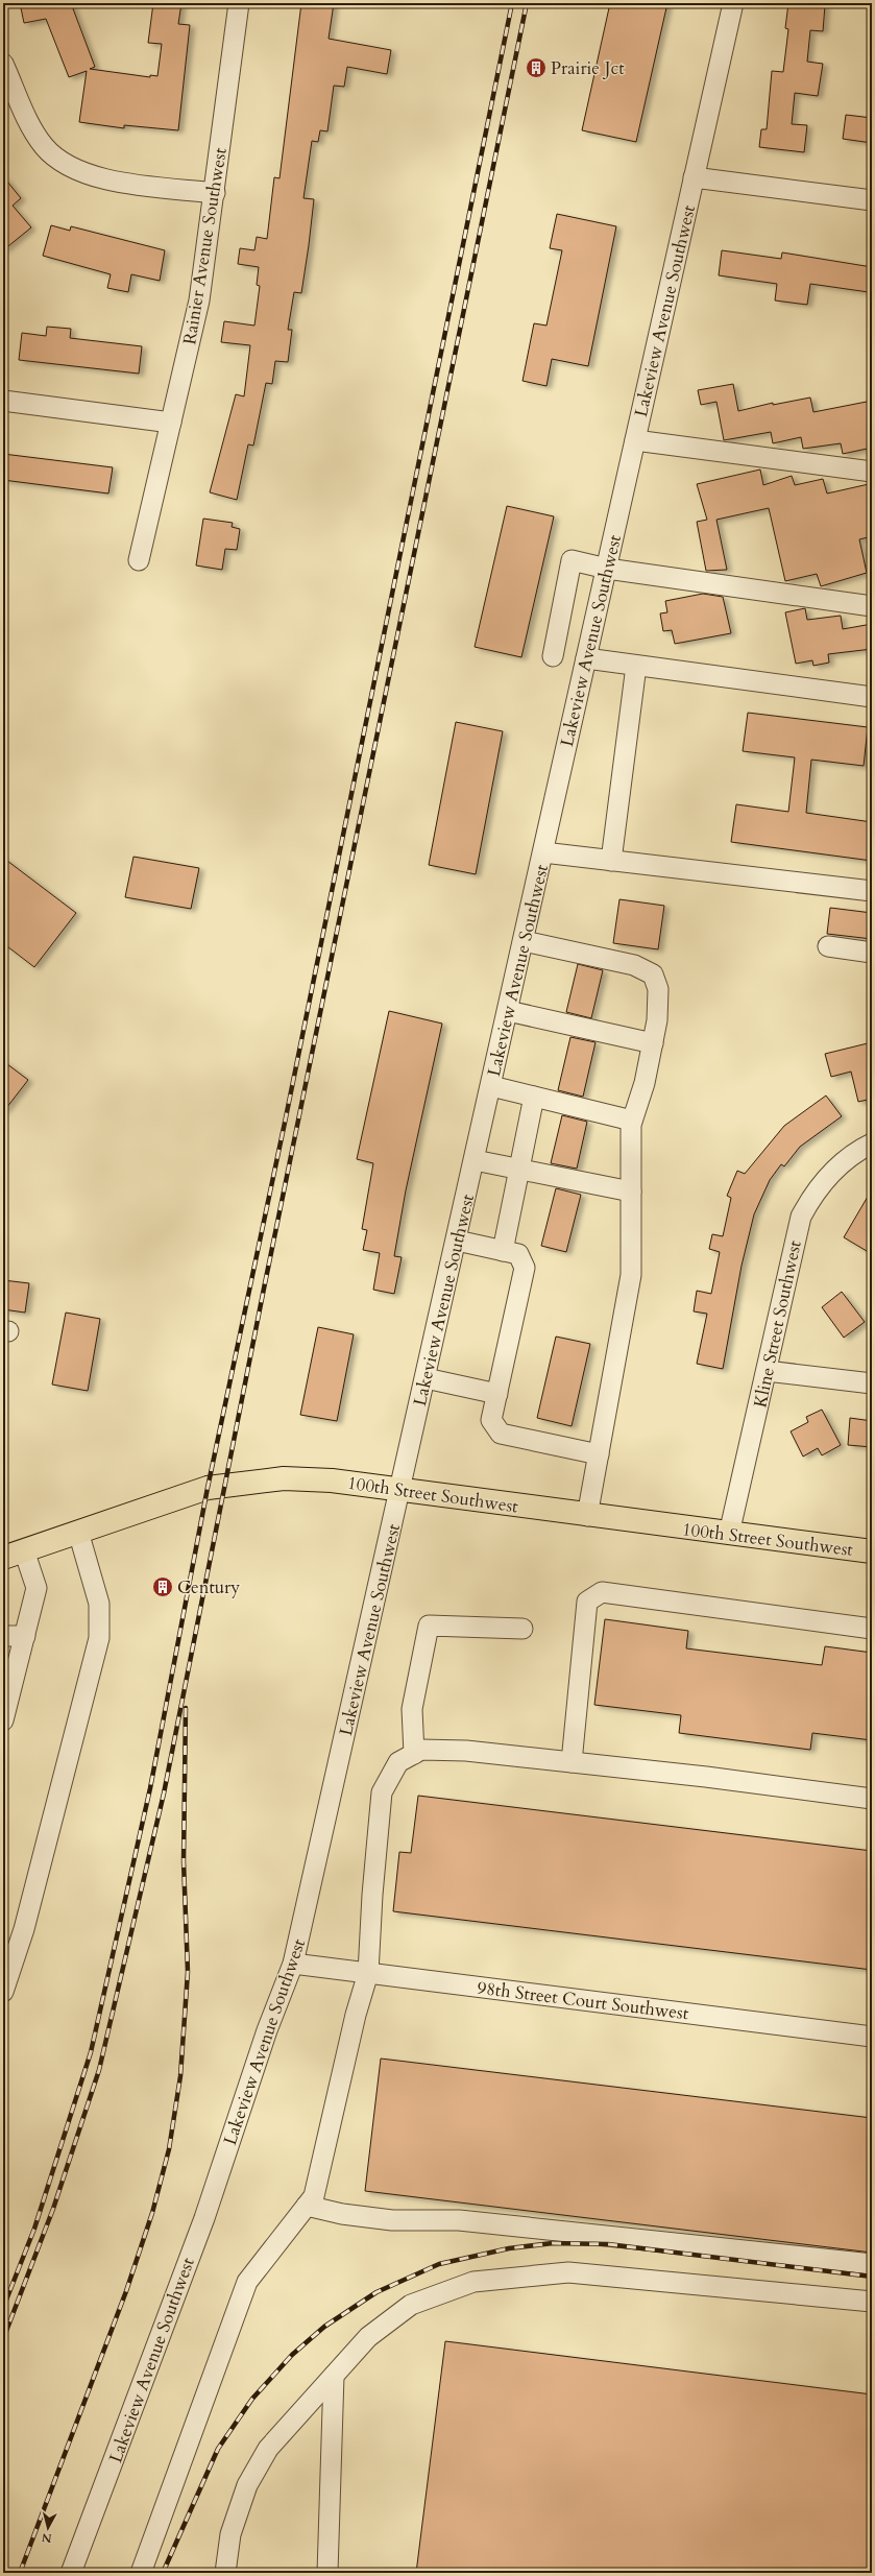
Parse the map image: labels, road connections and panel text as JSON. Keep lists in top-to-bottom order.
{
  "streets": {
    "main road": ["100th Street Southwest"],
    "street": [
      "Rainier Avenue Southwest",
      "Lakeview Avenue Southwest",
      "Kline Street Southwest",
      "98th Street Court Southwest"
    ]
  },
  "crossings": [
    ["Lakeview Avenue Southwest", "100th Street Southwest"],
    ["Lakeview Avenue Southwest", "98th Street Court Southwest"],
    ["Kline Street Southwest", "100th Street Southwest"]
  ],
  "places": {
    "building": ["Prairie Jct", "Century"]
  },
  "north": "bottom"
}
